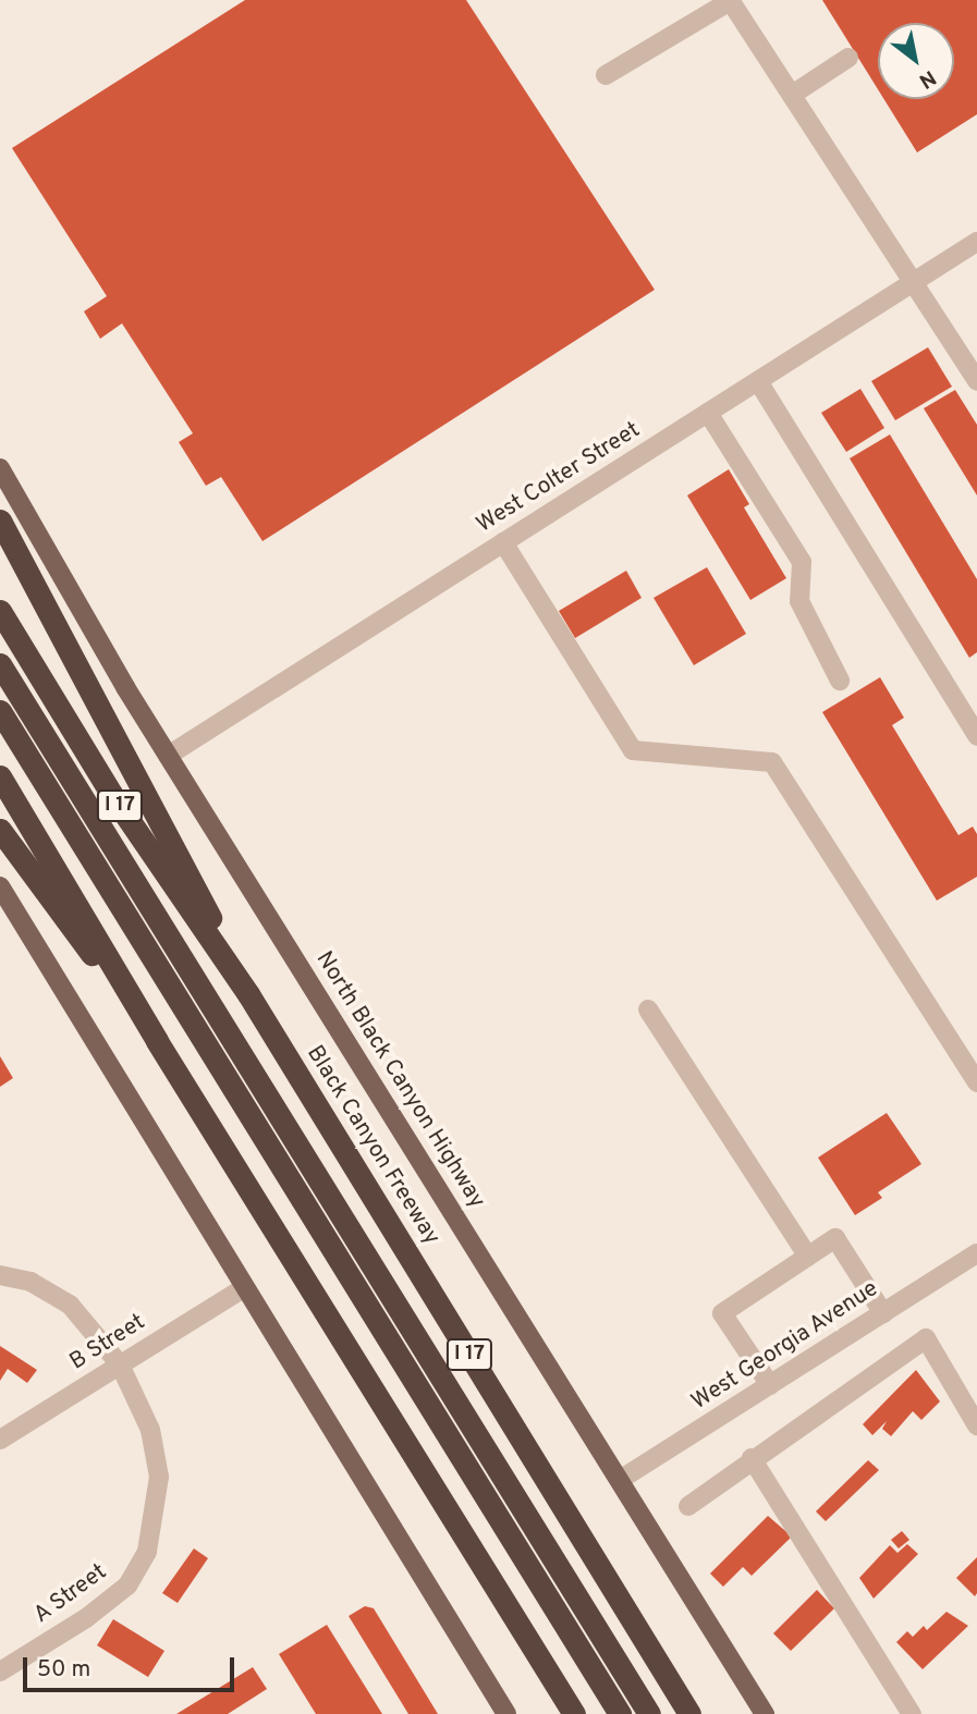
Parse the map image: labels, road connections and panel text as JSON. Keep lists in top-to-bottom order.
{
  "streets": {
    "highway": ["I 17", "Black Canyon Freeway"],
    "main road": ["North Black Canyon Highway"],
    "street": [
      "West Colter Street",
      "B Street",
      "West Georgia Avenue",
      "A Street"
    ]
  },
  "crossings": [
    ["West Colter Street", "North Black Canyon Highway"],
    ["North Black Canyon Highway", "West Georgia Avenue"],
    ["B Street", "A Street"]
  ],
  "scale_bar": "50 m",
  "north": "bottom right"
}
